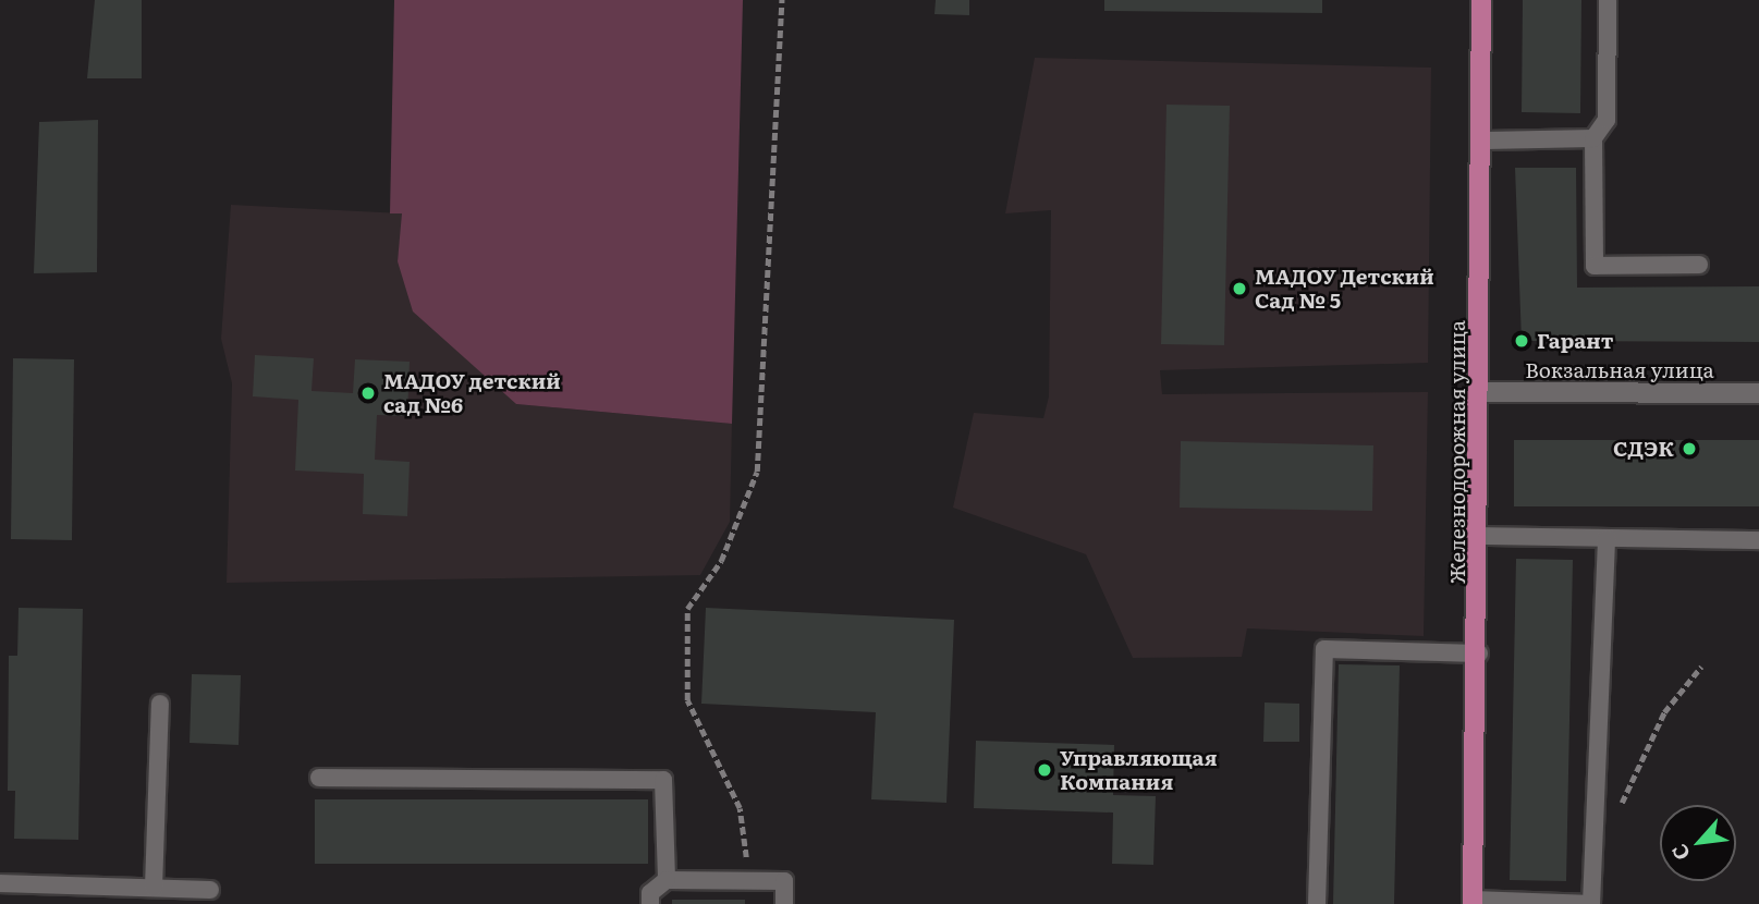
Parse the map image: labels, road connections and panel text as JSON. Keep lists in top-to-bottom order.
{
  "streets": {
    "main road": ["Железнодорожная улица"],
    "street": ["Вокзальная улица"]
  },
  "crossings": [
    ["Вокзальная улица", "Железнодорожная улица"]
  ],
  "places": [
    "МАДОУ Детский Сад № 5",
    "Гарант",
    "МАДОУ детский сад №6",
    "СДЭК",
    "Управляющая Компания"
  ],
  "north": "bottom left"
}
